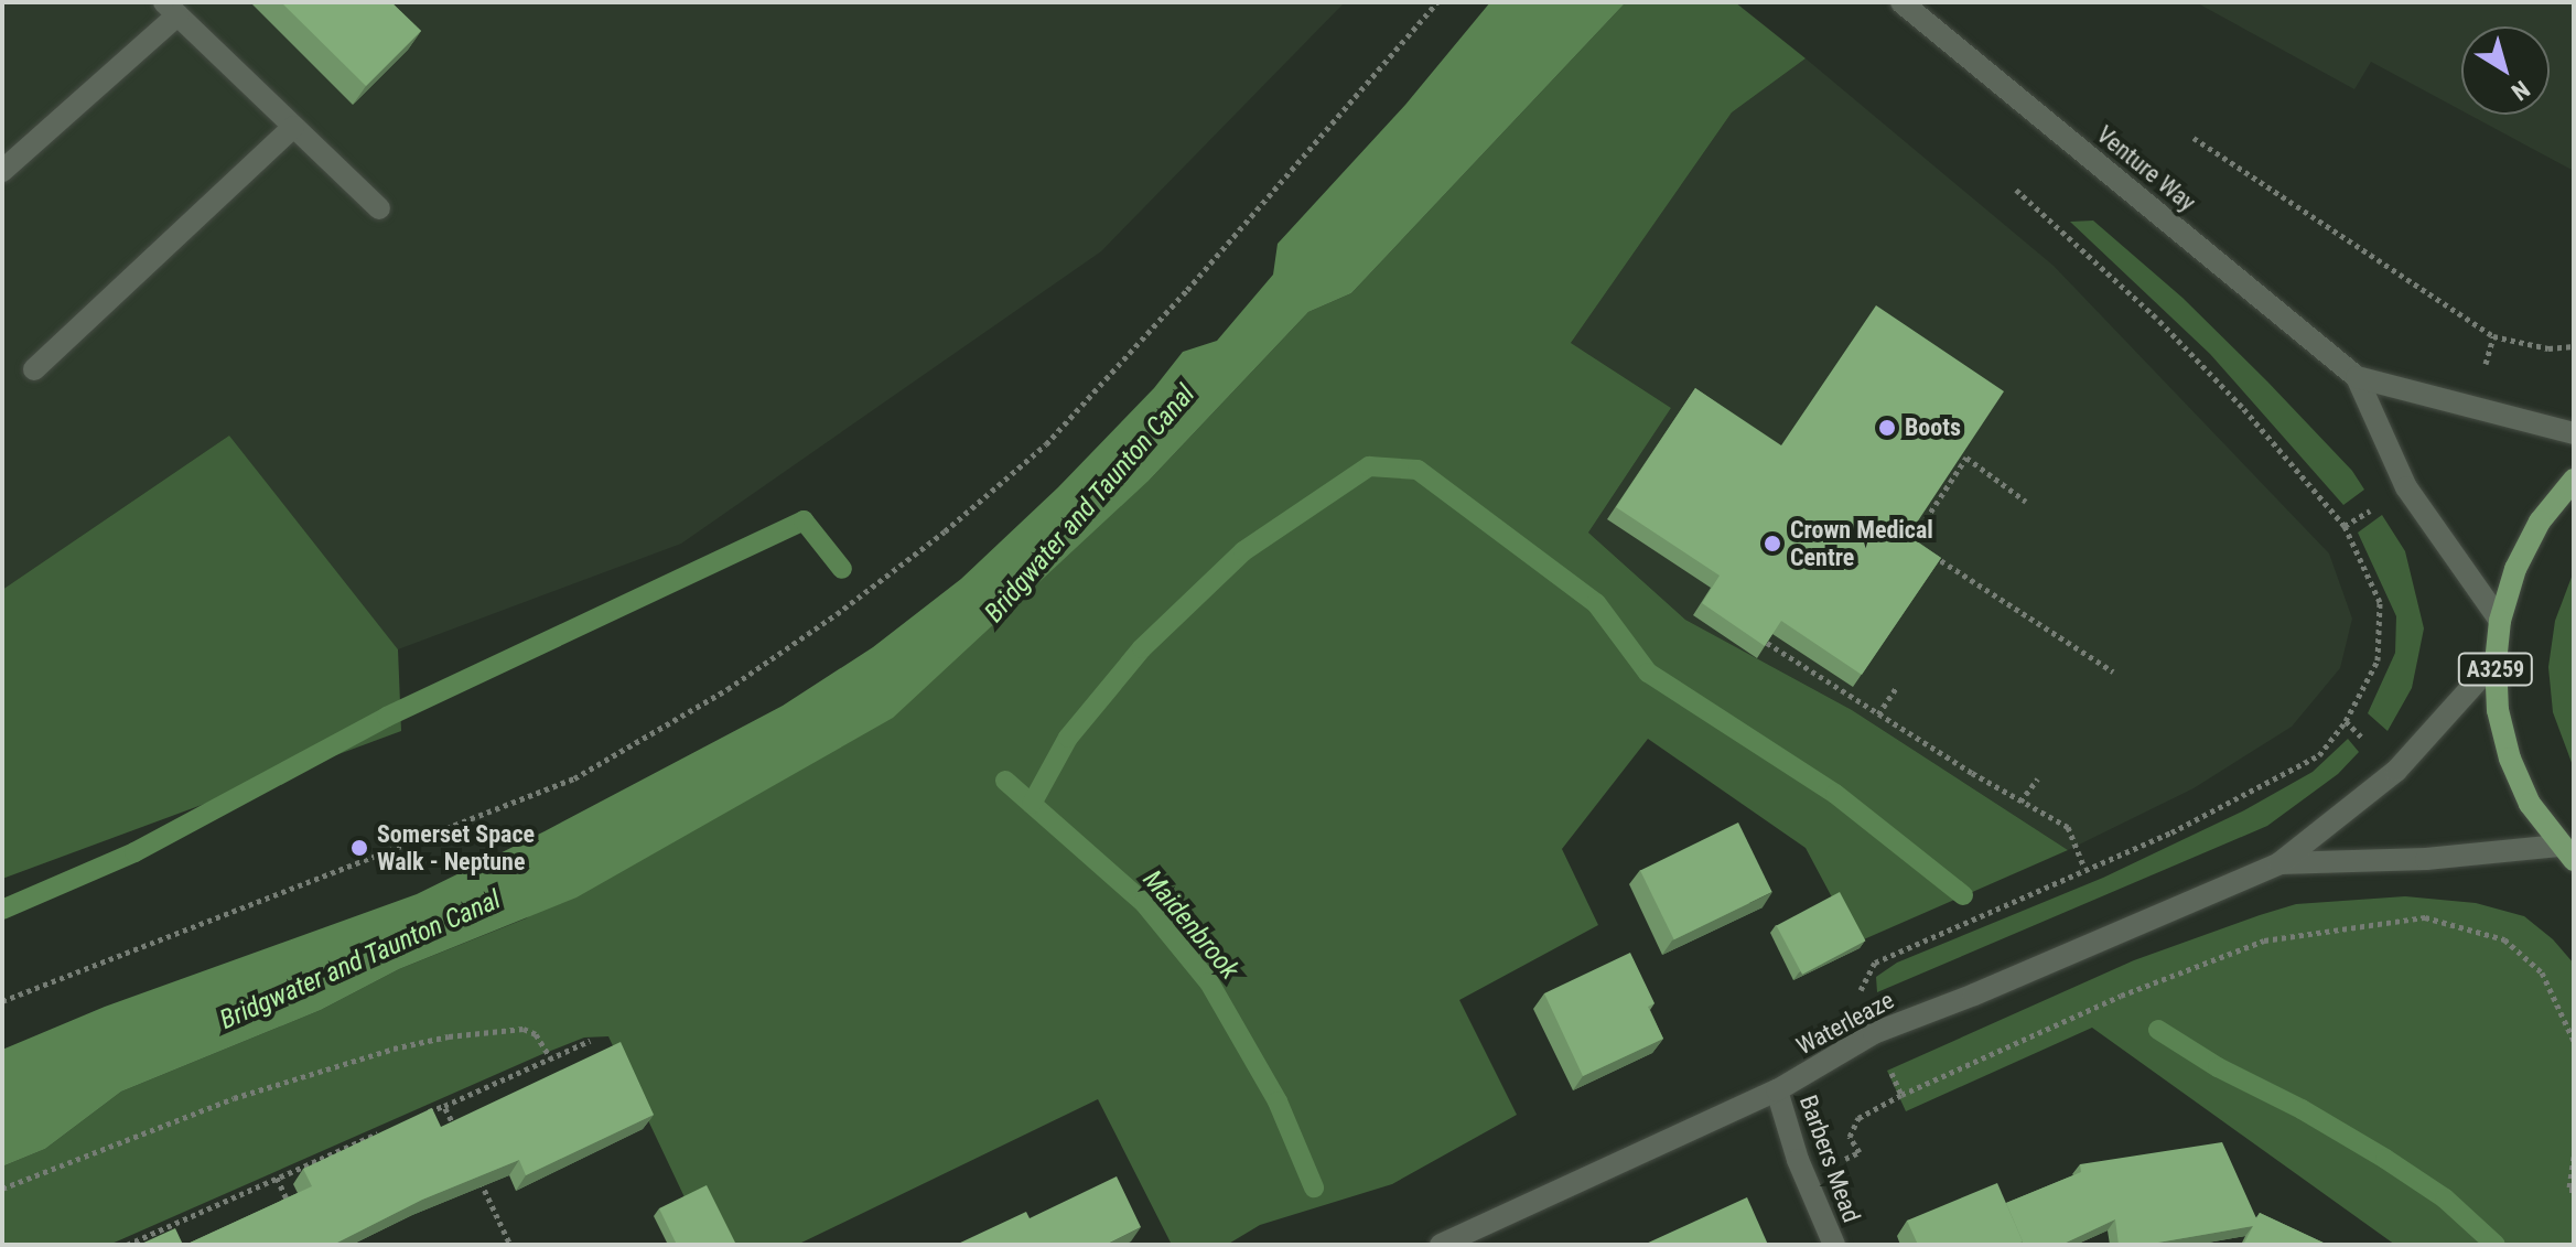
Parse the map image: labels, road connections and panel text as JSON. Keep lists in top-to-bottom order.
{
  "streets": {
    "main road": ["A3259"],
    "street": ["Venture Way", "Waterleaze", "Barbers Mead"]
  },
  "crossings": [
    ["Venture Way", "A3259"],
    ["A3259", "Waterleaze"],
    ["Waterleaze", "Barbers Mead"]
  ],
  "water": ["Bridgwater and Taunton Canal", "Maidenbrook"],
  "places": ["Boots", "Crown Medical Centre", "Somerset Space Walk - Neptune"],
  "north": "bottom right"
}
